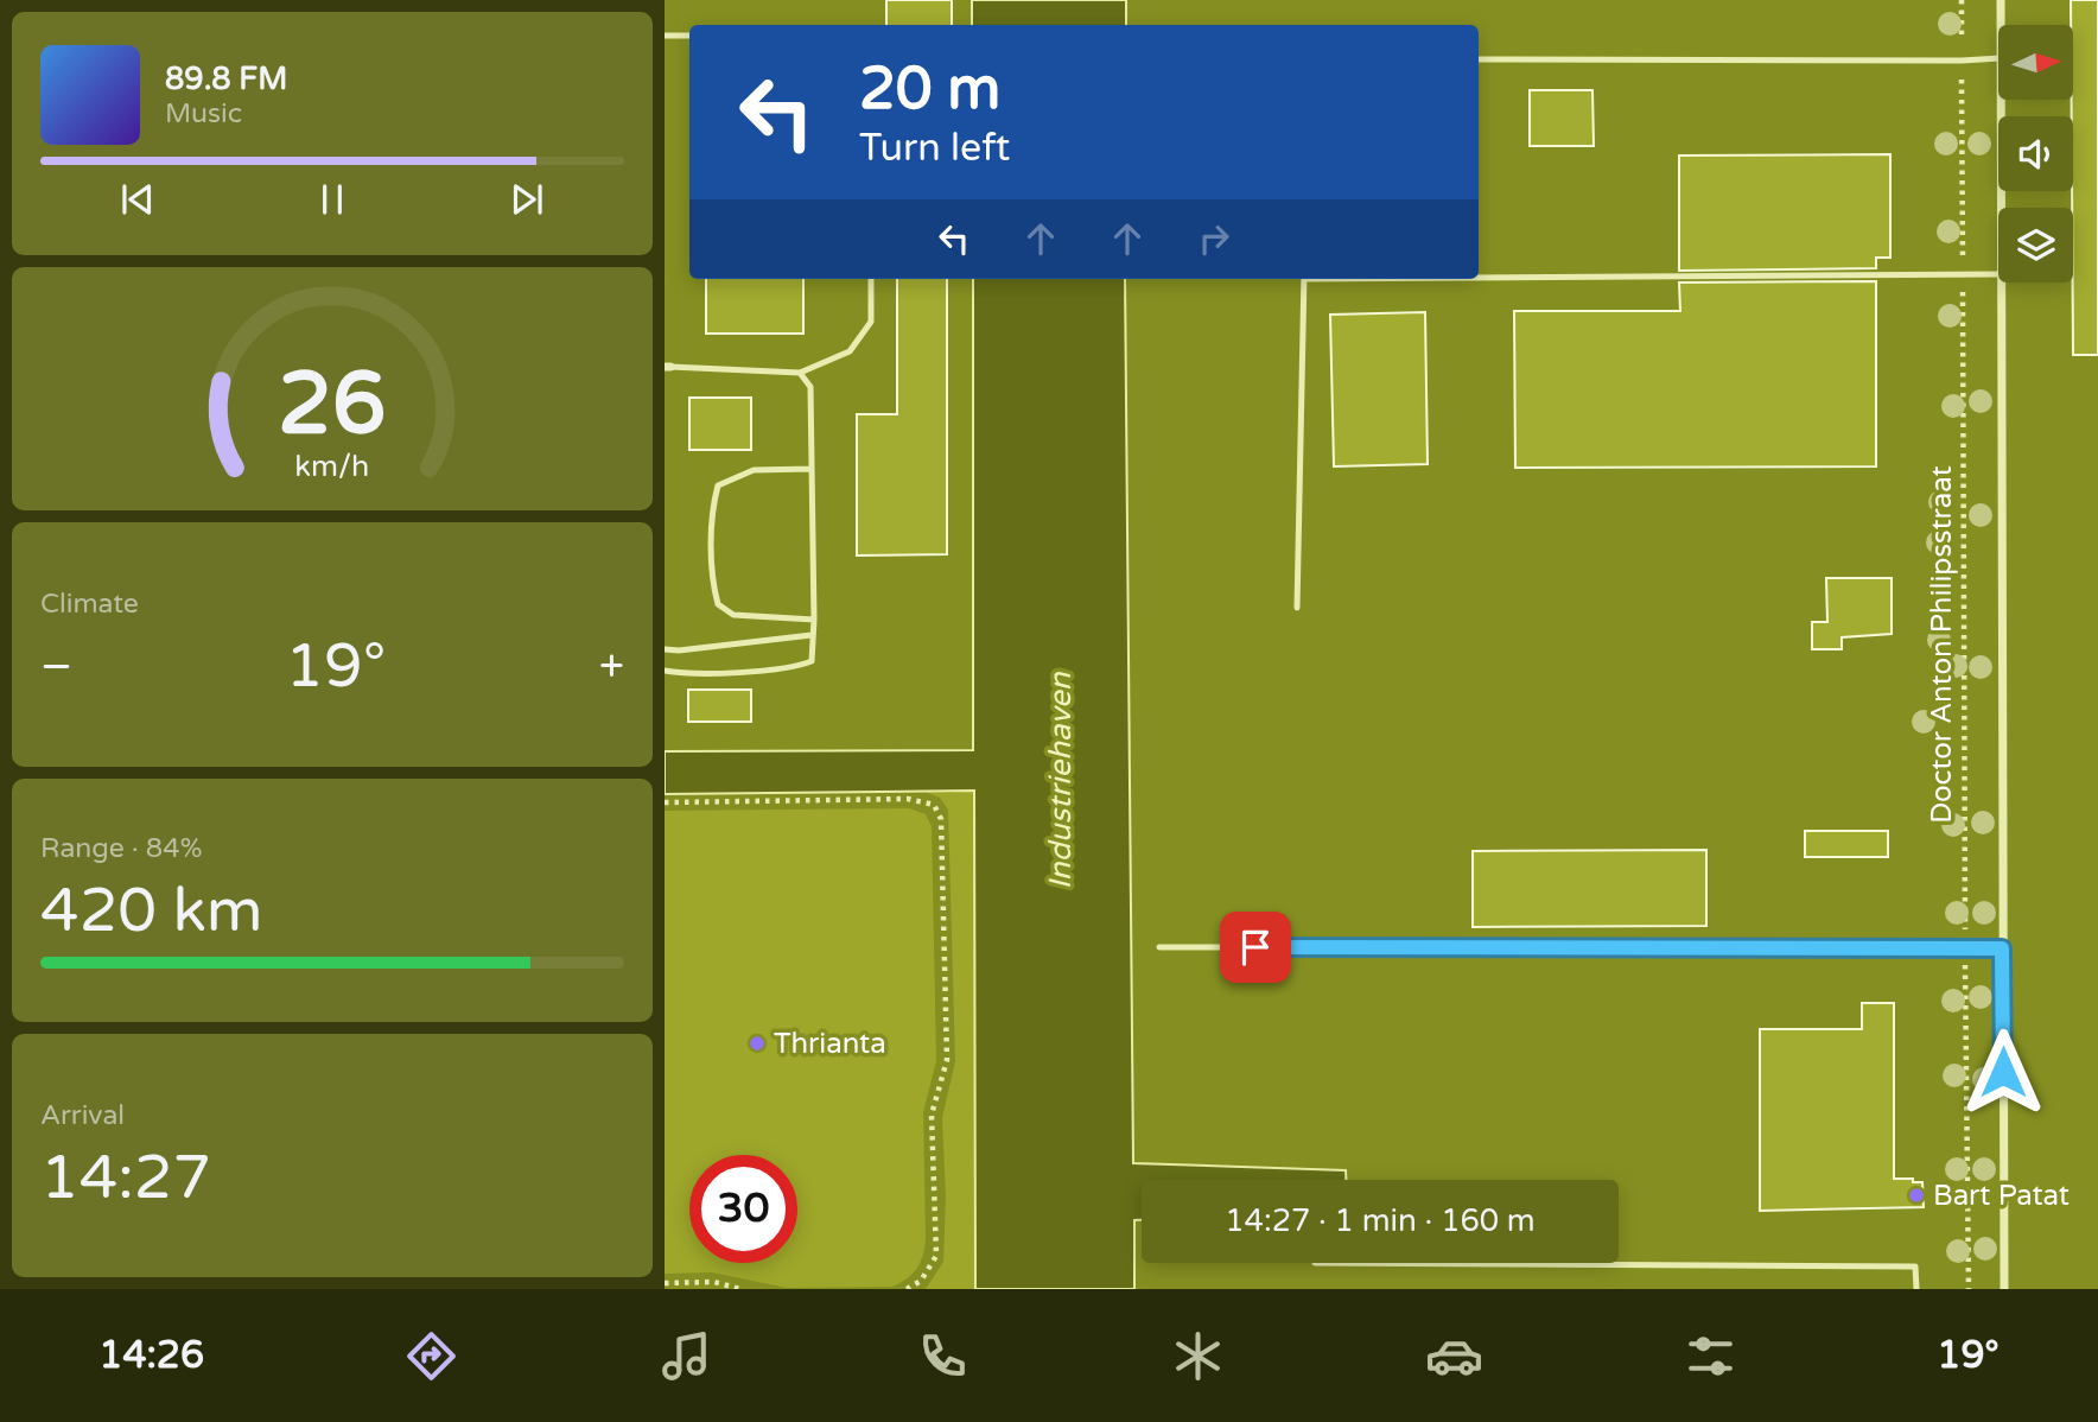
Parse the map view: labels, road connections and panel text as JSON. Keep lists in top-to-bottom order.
{
  "streets": {
    "path": ["Doctor Anton Philipsstraat"]
  },
  "water": ["Industriehaven"],
  "places": ["Thrianta", "Bart Patat"],
  "north": "right",
  "page": {
    "turn": ["20 m", "Turn left"],
    "song": ["89.8 FM", "Music"],
    "tile": [
      "Climate",
      ["Range · 84%", "420 km"],
      ["Arrival", "14:27"]
    ],
    "heat": ["−", "19°", "+"],
    "limit": "30",
    "trip": "14:27 · 1 min · 160 m",
    "tabs": ["14:26", "19°"],
    "gauge": ["26", "km/h"]
  }
}
